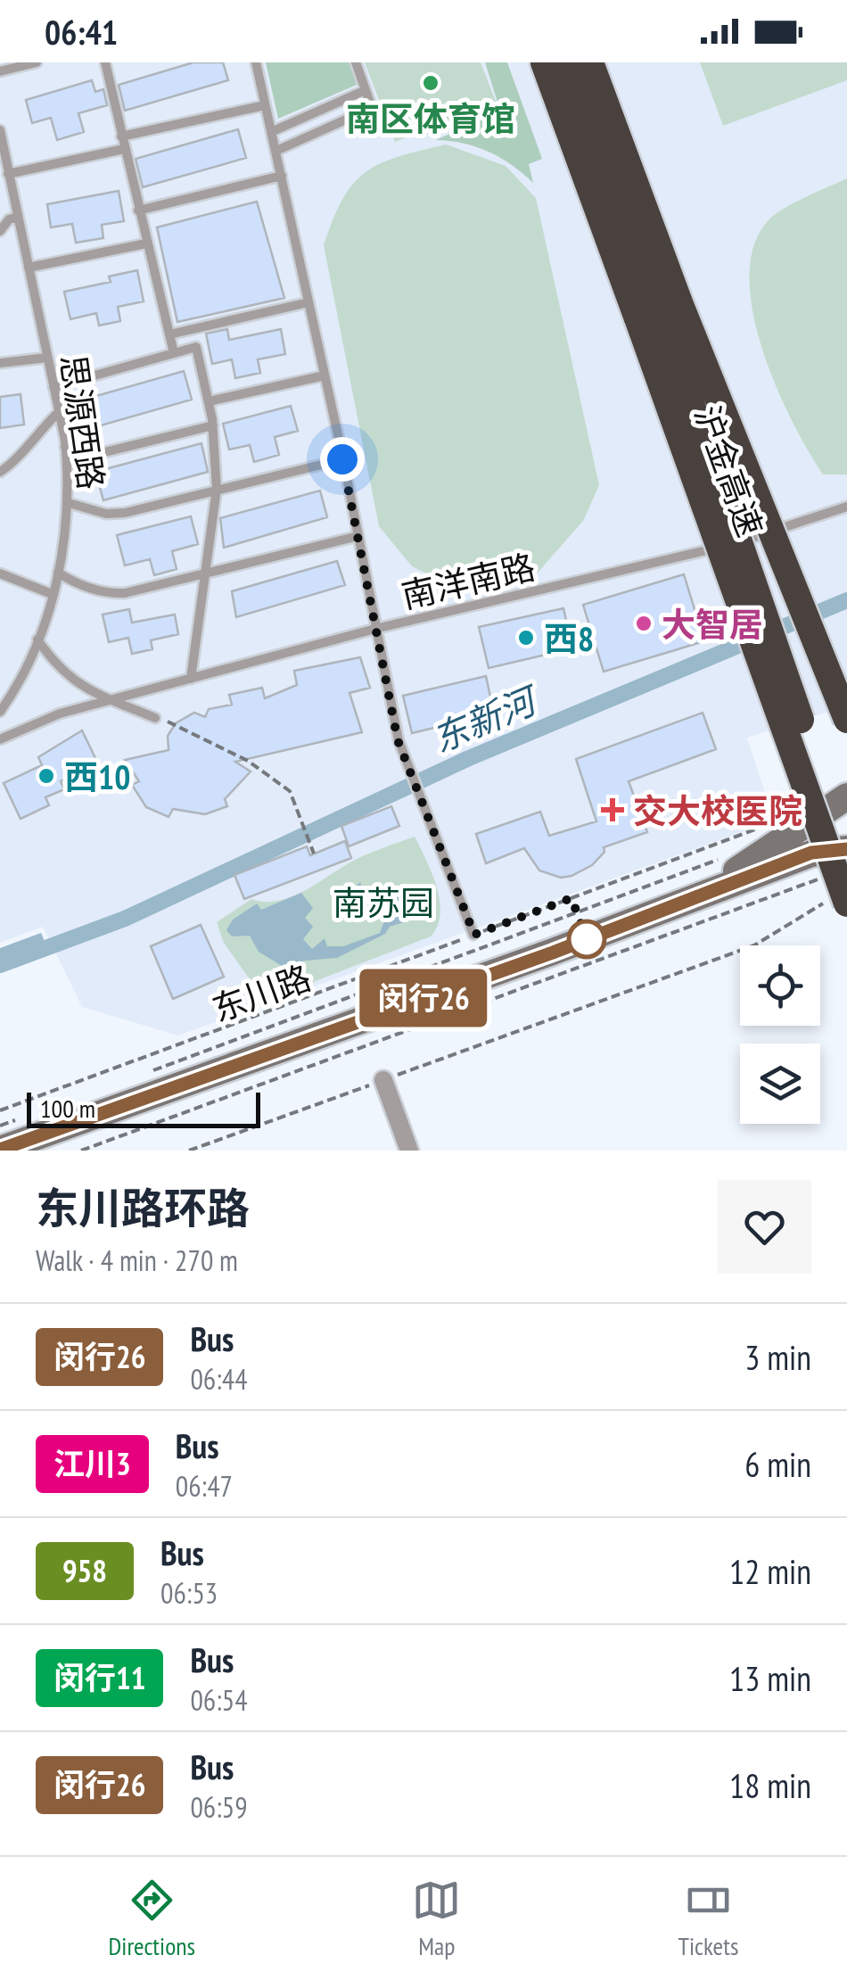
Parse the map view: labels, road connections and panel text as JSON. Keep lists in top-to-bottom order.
{
  "streets": {
    "highway": ["沪金高速"],
    "main road": ["东川路"],
    "lane": ["思源西路", "南洋南路"]
  },
  "crossings": [
    ["沪金高速", "东川路"]
  ],
  "water": ["东新河"],
  "parks": ["南苏园"],
  "places": {
    "other": [
      "南区体育馆",
      "大智居",
      "西8",
      "西10"
    ],
    "health": ["交大校医院"]
  },
  "lines": ["bus line 闵行26"],
  "scale_bar": "100 m",
  "page": {
    "status": "06:41",
    "on_map": "闵行26",
    "scale": "100 m",
    "heading": ["东川路环路", "Walk · 4 min · 270 m"],
    "list": [
      {
        "mark": "闵行26",
        "name": "Bus",
        "note": "06:44",
        "value": "3 min"
      },
      {
        "mark": "江川3",
        "name": "Bus",
        "note": "06:47",
        "value": "6 min"
      },
      {
        "mark": "958",
        "name": "Bus",
        "note": "06:53",
        "value": "12 min"
      },
      {
        "mark": "闵行11",
        "name": "Bus",
        "note": "06:54",
        "value": "13 min"
      },
      {
        "mark": "闵行26",
        "name": "Bus",
        "note": "06:59",
        "value": "18 min"
      }
    ],
    "tabs": ["Directions", "Map", "Tickets"]
  }
}
